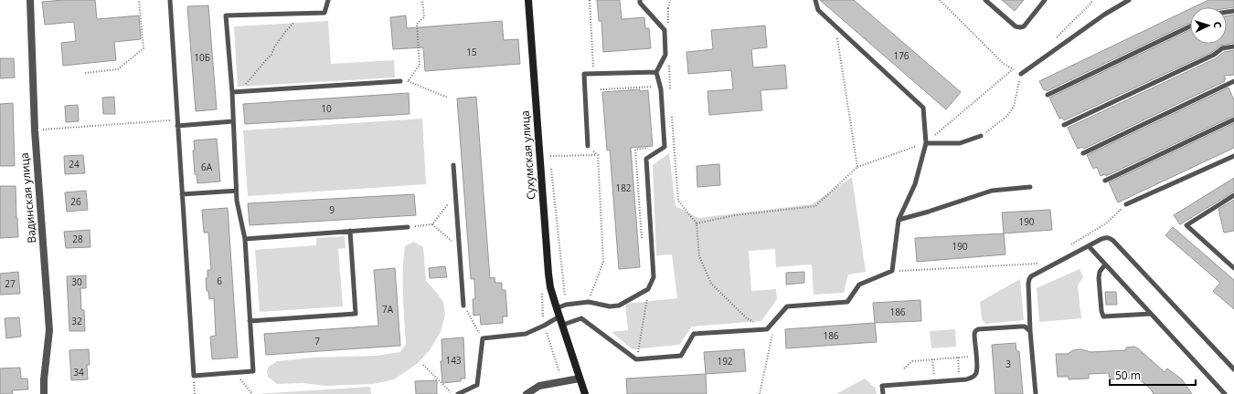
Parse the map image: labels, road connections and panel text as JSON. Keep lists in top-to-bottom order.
{
  "streets": {
    "main road": ["Сухумская улица"],
    "street": ["Вадинская улица"]
  },
  "house_numbers": [
    "15",
    "176",
    "10Б",
    "10",
    "24",
    "6А",
    "182",
    "26",
    "9",
    "190",
    "28",
    "190",
    "6",
    "30",
    "27",
    "7А",
    "186",
    "32",
    "186",
    "7",
    "143",
    "192",
    "3",
    "34"
  ],
  "scale_bar": "50 m",
  "north": "right"
}
